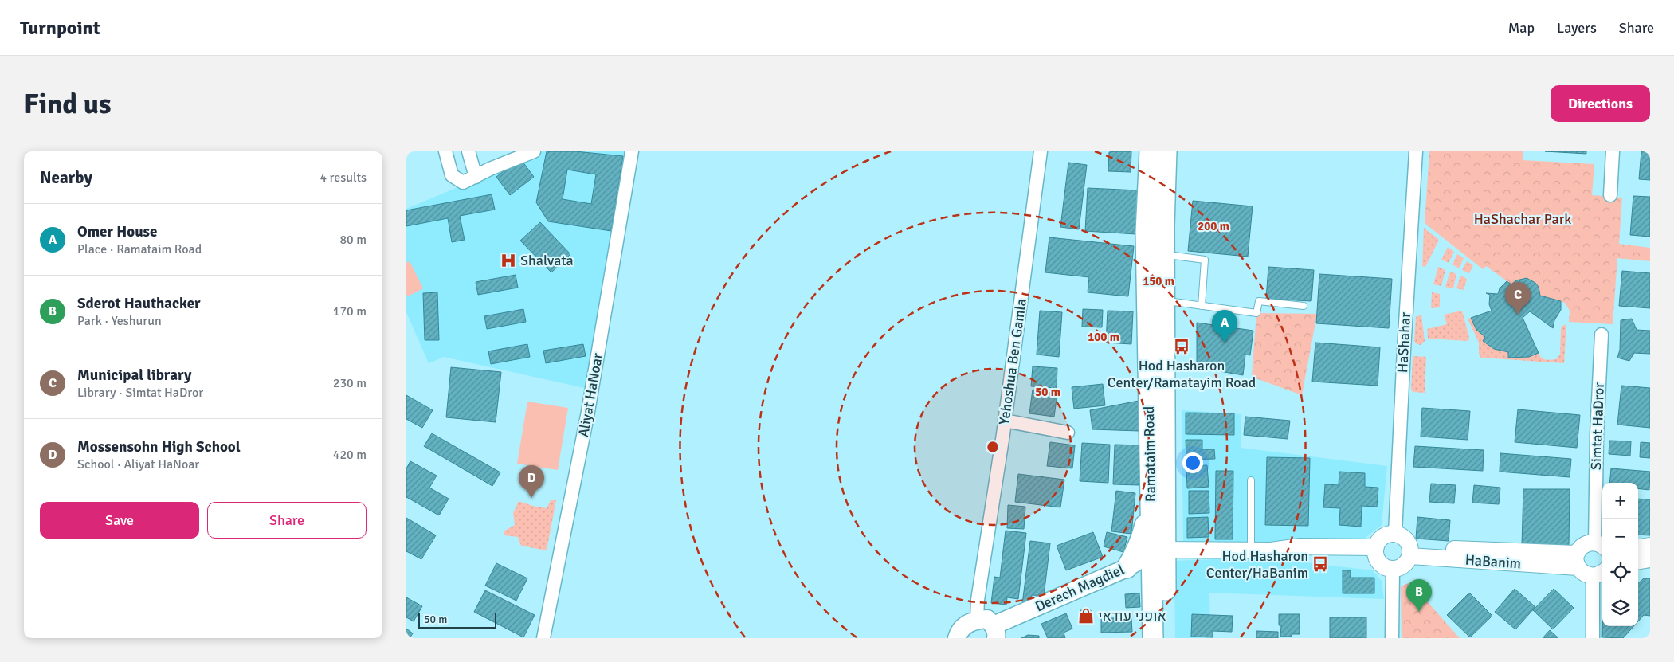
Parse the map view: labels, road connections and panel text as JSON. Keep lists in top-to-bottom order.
{
  "streets": {
    "main road": ["Ramataim Road", "Derech Magdiel"],
    "street": [
      "HaShahar",
      "Yehoshua Ben Gamla",
      "Aliyat HaNoar",
      "Simtat HaDror",
      "HaBanim"
    ]
  },
  "crossings": [
    ["HaShahar", "HaBanim"],
    ["Yehoshua Ben Gamla", "Derech Magdiel"],
    ["Ramataim Road", "Derech Magdiel"]
  ],
  "parks": ["HaShachar Park"],
  "places": {
    "hospital": ["Shalvata"],
    "bus stop": ["Hod Hasharon Center/Ramatayim Road", "Hod Hasharon Center/HaBanim"],
    "shop": ["אופני עודאי"]
  },
  "scale_bar": "50 m",
  "page": {
    "header": "Turnpoint",
    "nav": ["Map", "Layers", "Share"],
    "buttons": [
      "Directions",
      ["Save", "Share"]
    ],
    "title": "Find us",
    "heading": ["Nearby", "4 results"],
    "list": [
      {
        "mark": "A",
        "name": "Omer House",
        "note": "Place · Ramataim Road",
        "value": "80 m"
      },
      {
        "mark": "B",
        "name": "Sderot Hauthacker",
        "note": "Park · Yeshurun",
        "value": "170 m"
      },
      {
        "mark": "C",
        "name": "Municipal library",
        "note": "Library · Simtat HaDror",
        "value": "230 m"
      },
      {
        "mark": "D",
        "name": "Mossensohn High School",
        "note": "School · Aliyat HaNoar",
        "value": "420 m"
      }
    ],
    "pins": [
      "C",
      "A",
      "D",
      "B"
    ],
    "map_buttons": ["+", "−"],
    "scale": "50 m"
  },
  "rings": [
    "200 m",
    "150 m",
    "100 m",
    "50 m"
  ]
}
